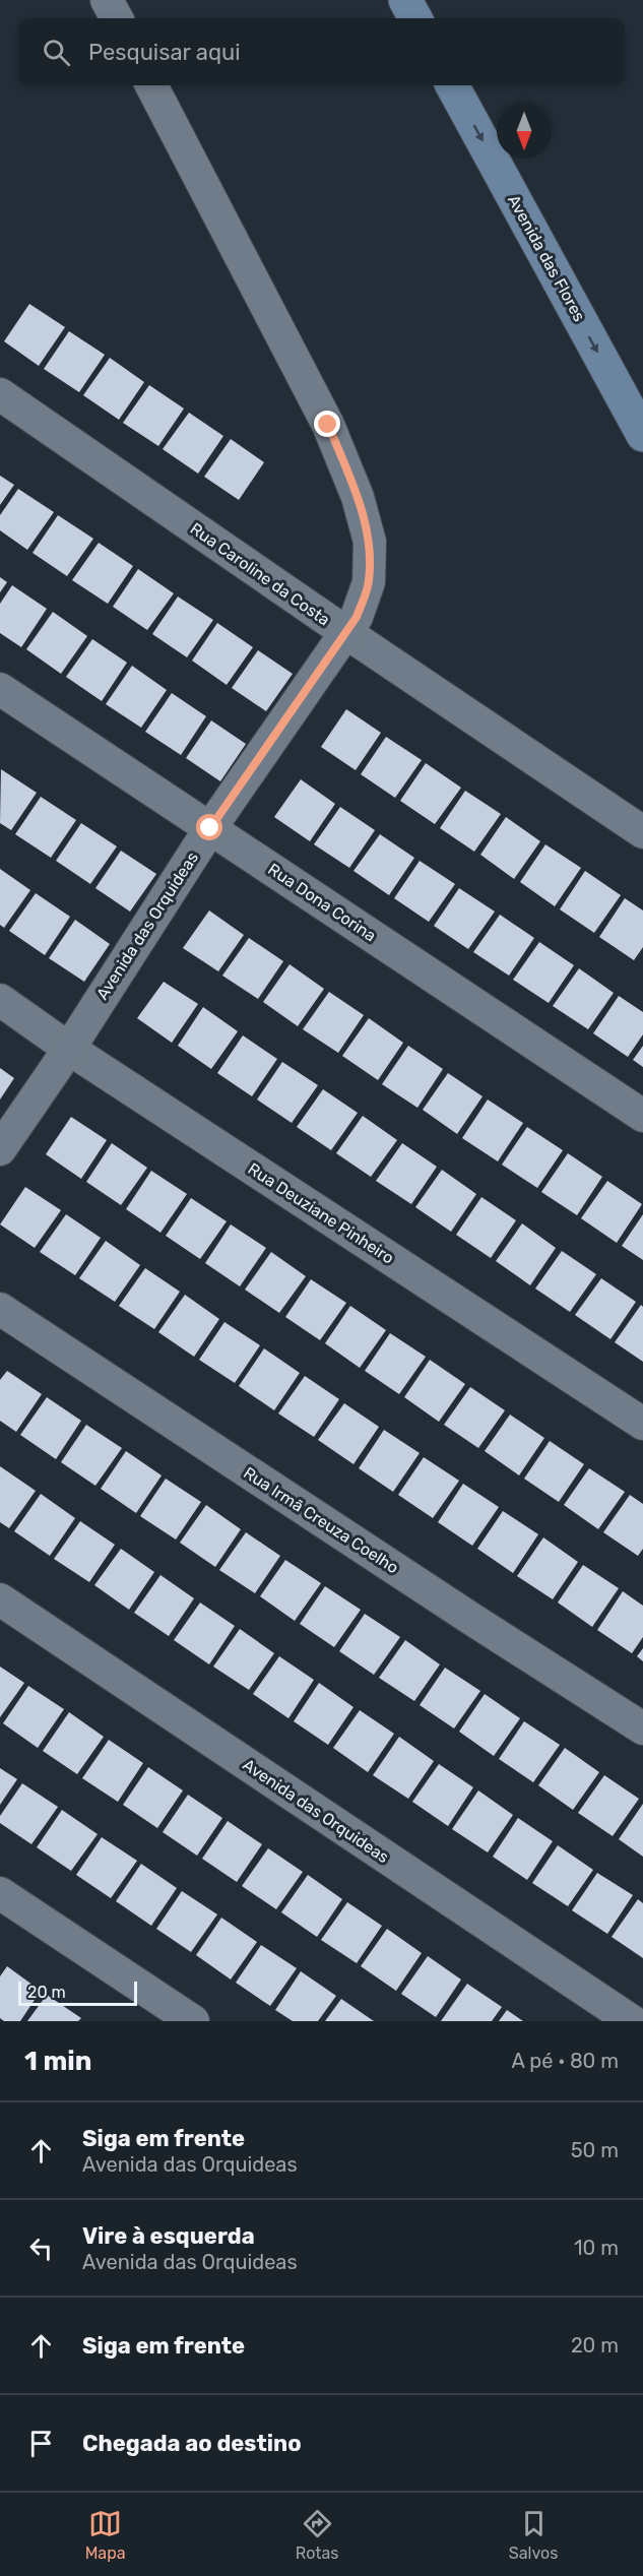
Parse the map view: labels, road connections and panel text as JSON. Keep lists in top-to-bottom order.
{
  "streets": {
    "main road": ["Avenida das Flores"],
    "street": [
      "Rua Caroline da Costa",
      "Rua Dona Corina",
      "Avenida das Orquideas",
      "Rua Deuziane Pinheiro",
      "Rua Irmã Creuza Coelho"
    ]
  },
  "crossings": [
    ["Rua Caroline da Costa", "Avenida das Orquideas"],
    ["Rua Dona Corina", "Avenida das Orquideas"],
    ["Avenida das Orquideas", "Rua Deuziane Pinheiro"]
  ],
  "one_way": ["Avenida das Flores"],
  "scale_bar": "20 m",
  "north": "bottom",
  "page": {
    "search": "Pesquisar aqui",
    "scale": "20 m",
    "heading": ["1 min", "A pé · 80 m"],
    "list": [
      ["Siga em frente", "Avenida das Orquideas", "50 m"],
      ["Vire à esquerda", "Avenida das Orquideas", "10 m"],
      ["Siga em frente", "20 m"],
      "Chegada ao destino"
    ],
    "nav": ["Mapa", "Rotas", "Salvos"]
  }
}
